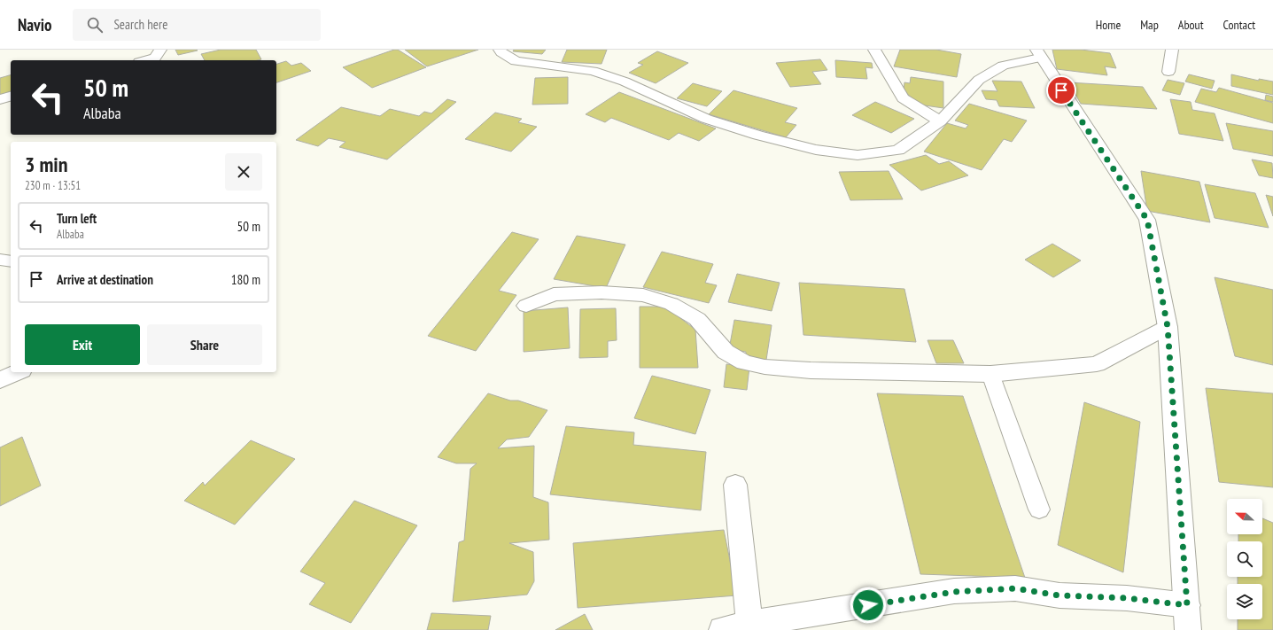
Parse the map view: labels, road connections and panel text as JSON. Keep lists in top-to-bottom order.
{
  "north": "left",
  "page": {
    "header": "Navio",
    "search": "Search here",
    "nav": [
      "Home",
      "Map",
      "About",
      "Contact"
    ],
    "turn": ["50 m", "Albaba"],
    "heading": ["3 min", "230 m · 13:51"],
    "list": [
      {
        "name": "Turn left",
        "note": "Albaba",
        "value": "50 m"
      },
      {
        "name": "Arrive at destination",
        "value": "180 m"
      }
    ],
    "buttons": ["Exit", "Share"]
  }
}
